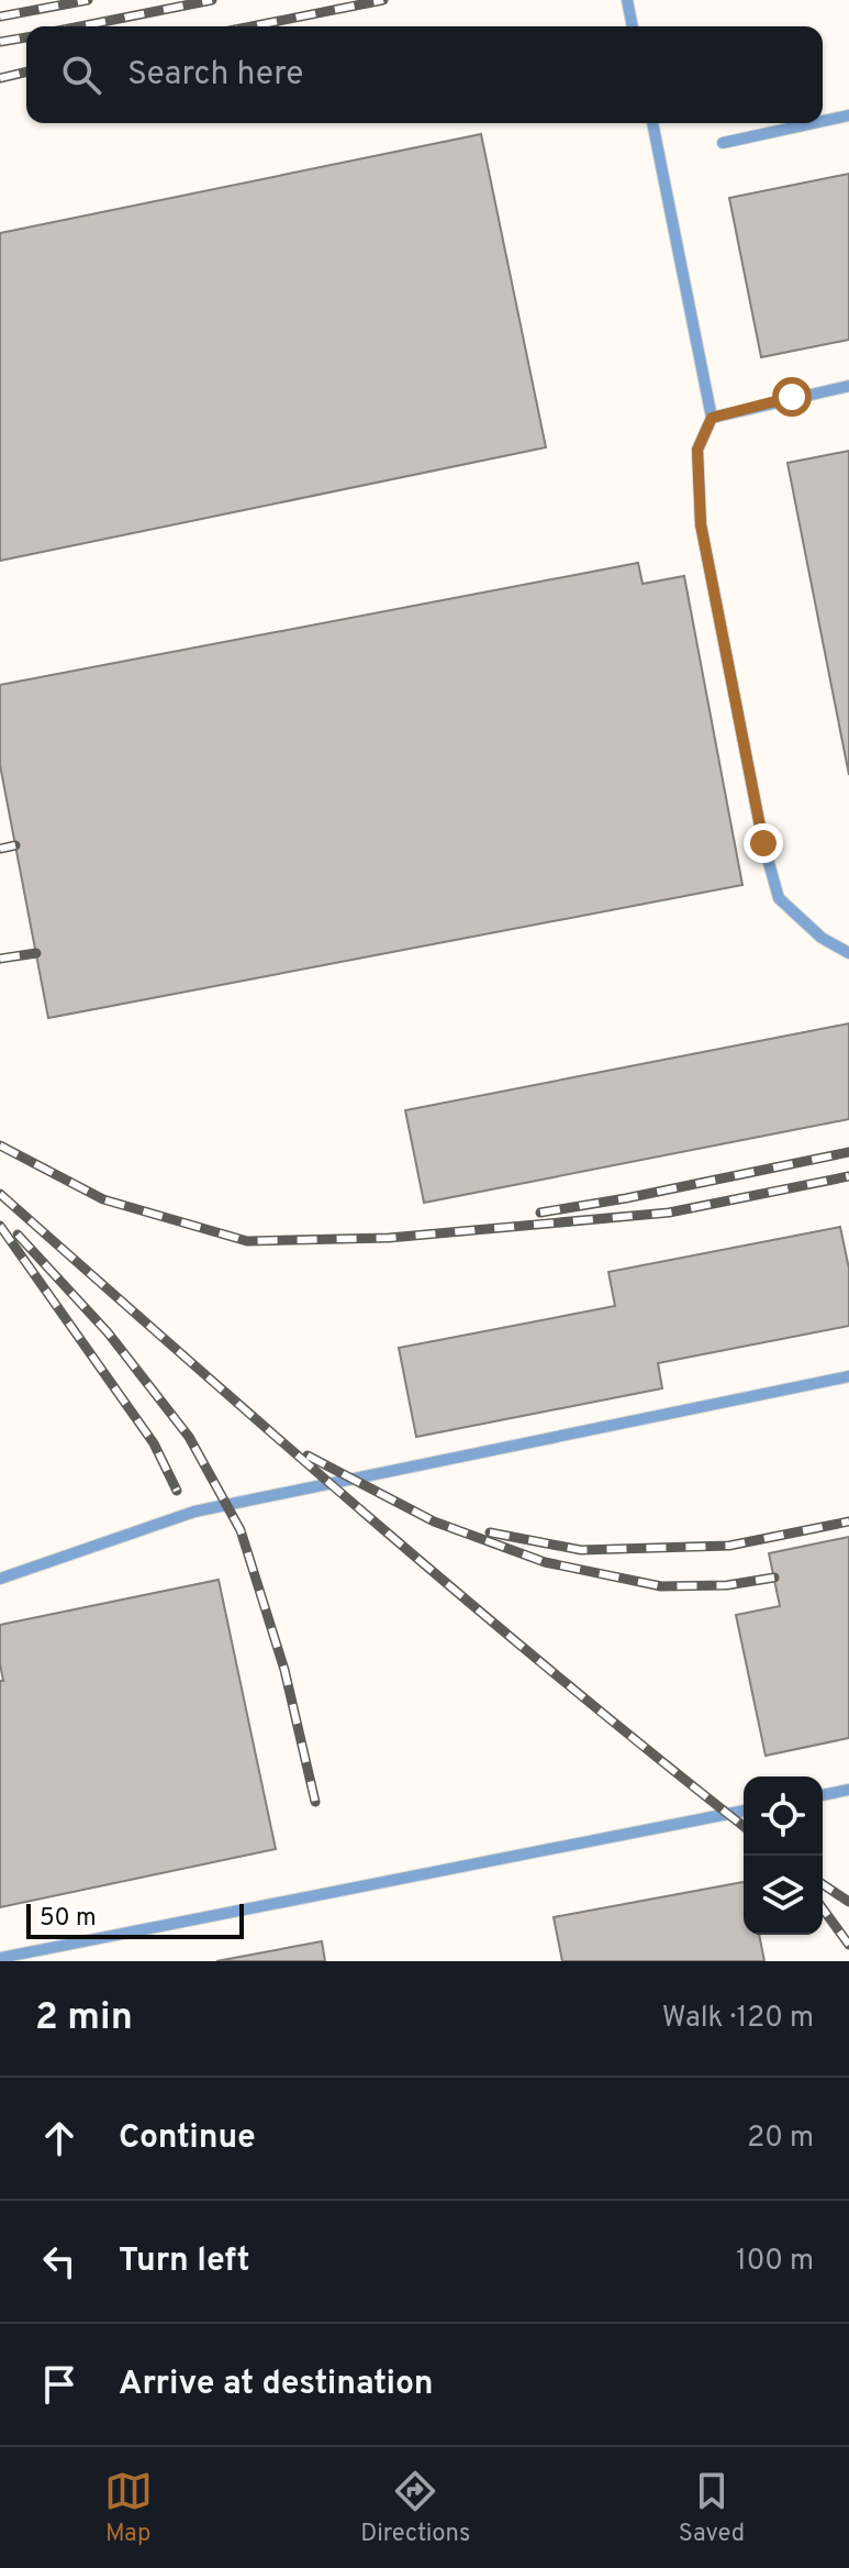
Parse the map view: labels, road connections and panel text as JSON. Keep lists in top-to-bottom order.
{
  "scale_bar": "50 m",
  "page": {
    "search": "Search here",
    "scale": "50 m",
    "heading": ["2 min", "Walk · 120 m"],
    "list": [
      ["Continue", "20 m"],
      ["Turn left", "100 m"],
      "Arrive at destination"
    ],
    "nav": ["Map", "Directions", "Saved"]
  }
}
